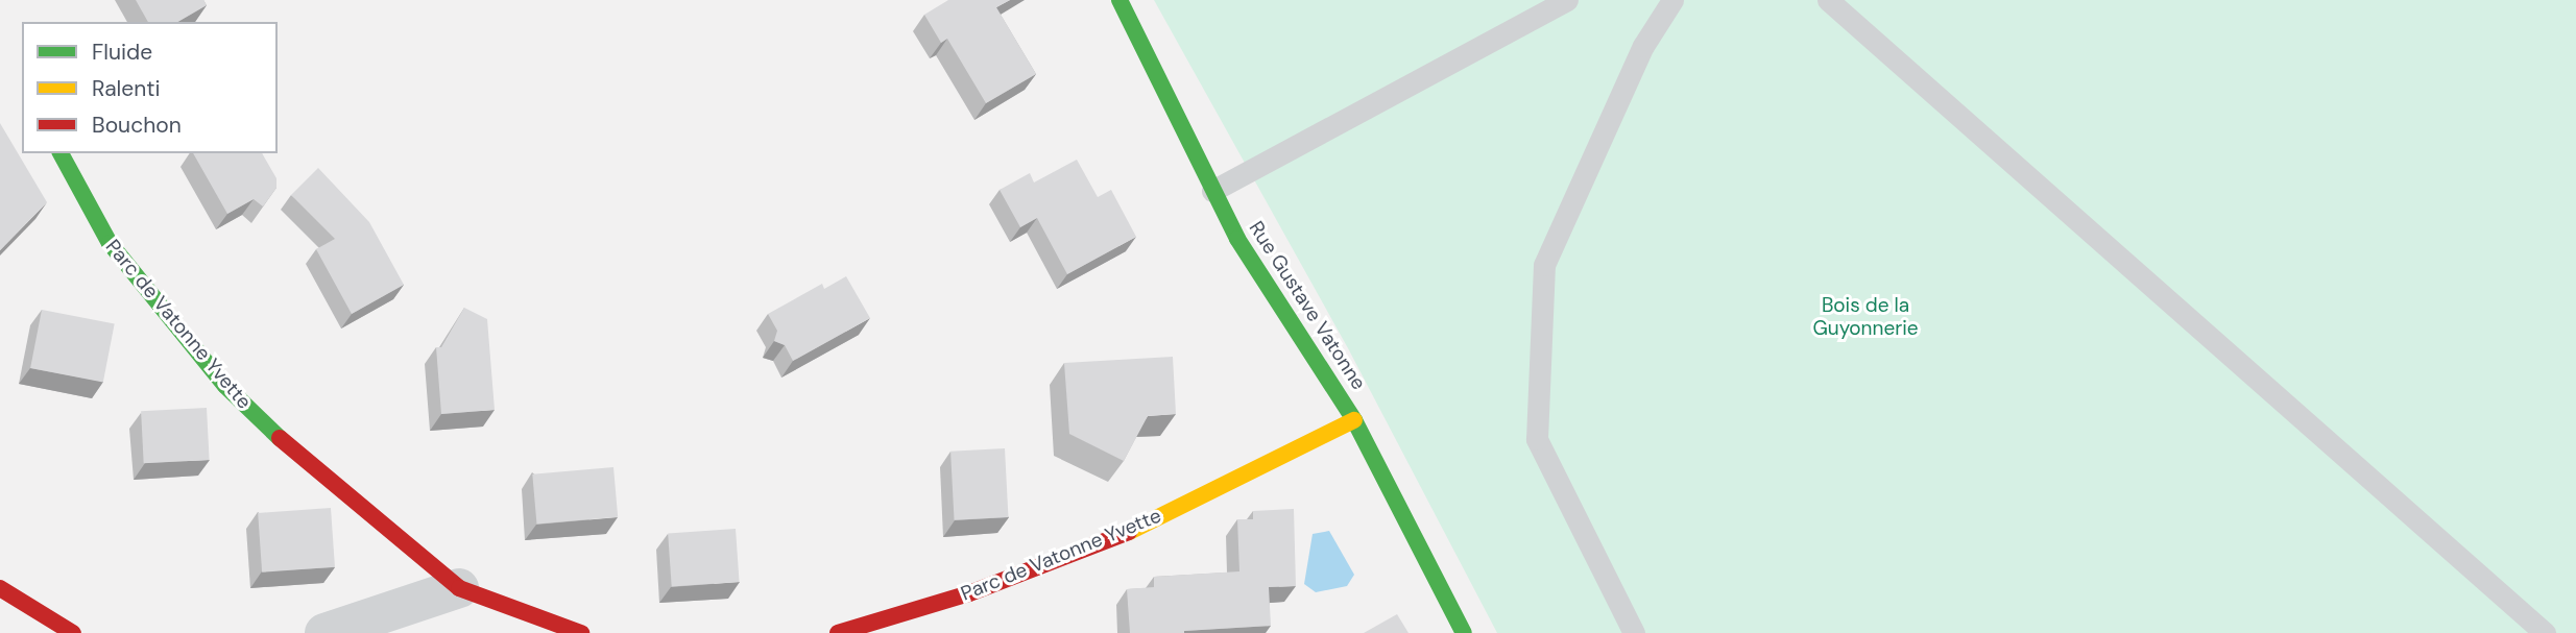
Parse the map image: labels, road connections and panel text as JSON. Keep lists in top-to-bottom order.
{
  "streets": {
    "street": ["Rue Gustave Vatonne", "Parc de Vatonne Yvette"]
  },
  "crossings": [
    ["Rue Gustave Vatonne", "Parc de Vatonne Yvette"]
  ],
  "parks": ["Bois de la Guyonnerie"],
  "legend": ["Fluide", "Ralenti", "Bouchon"]
}
